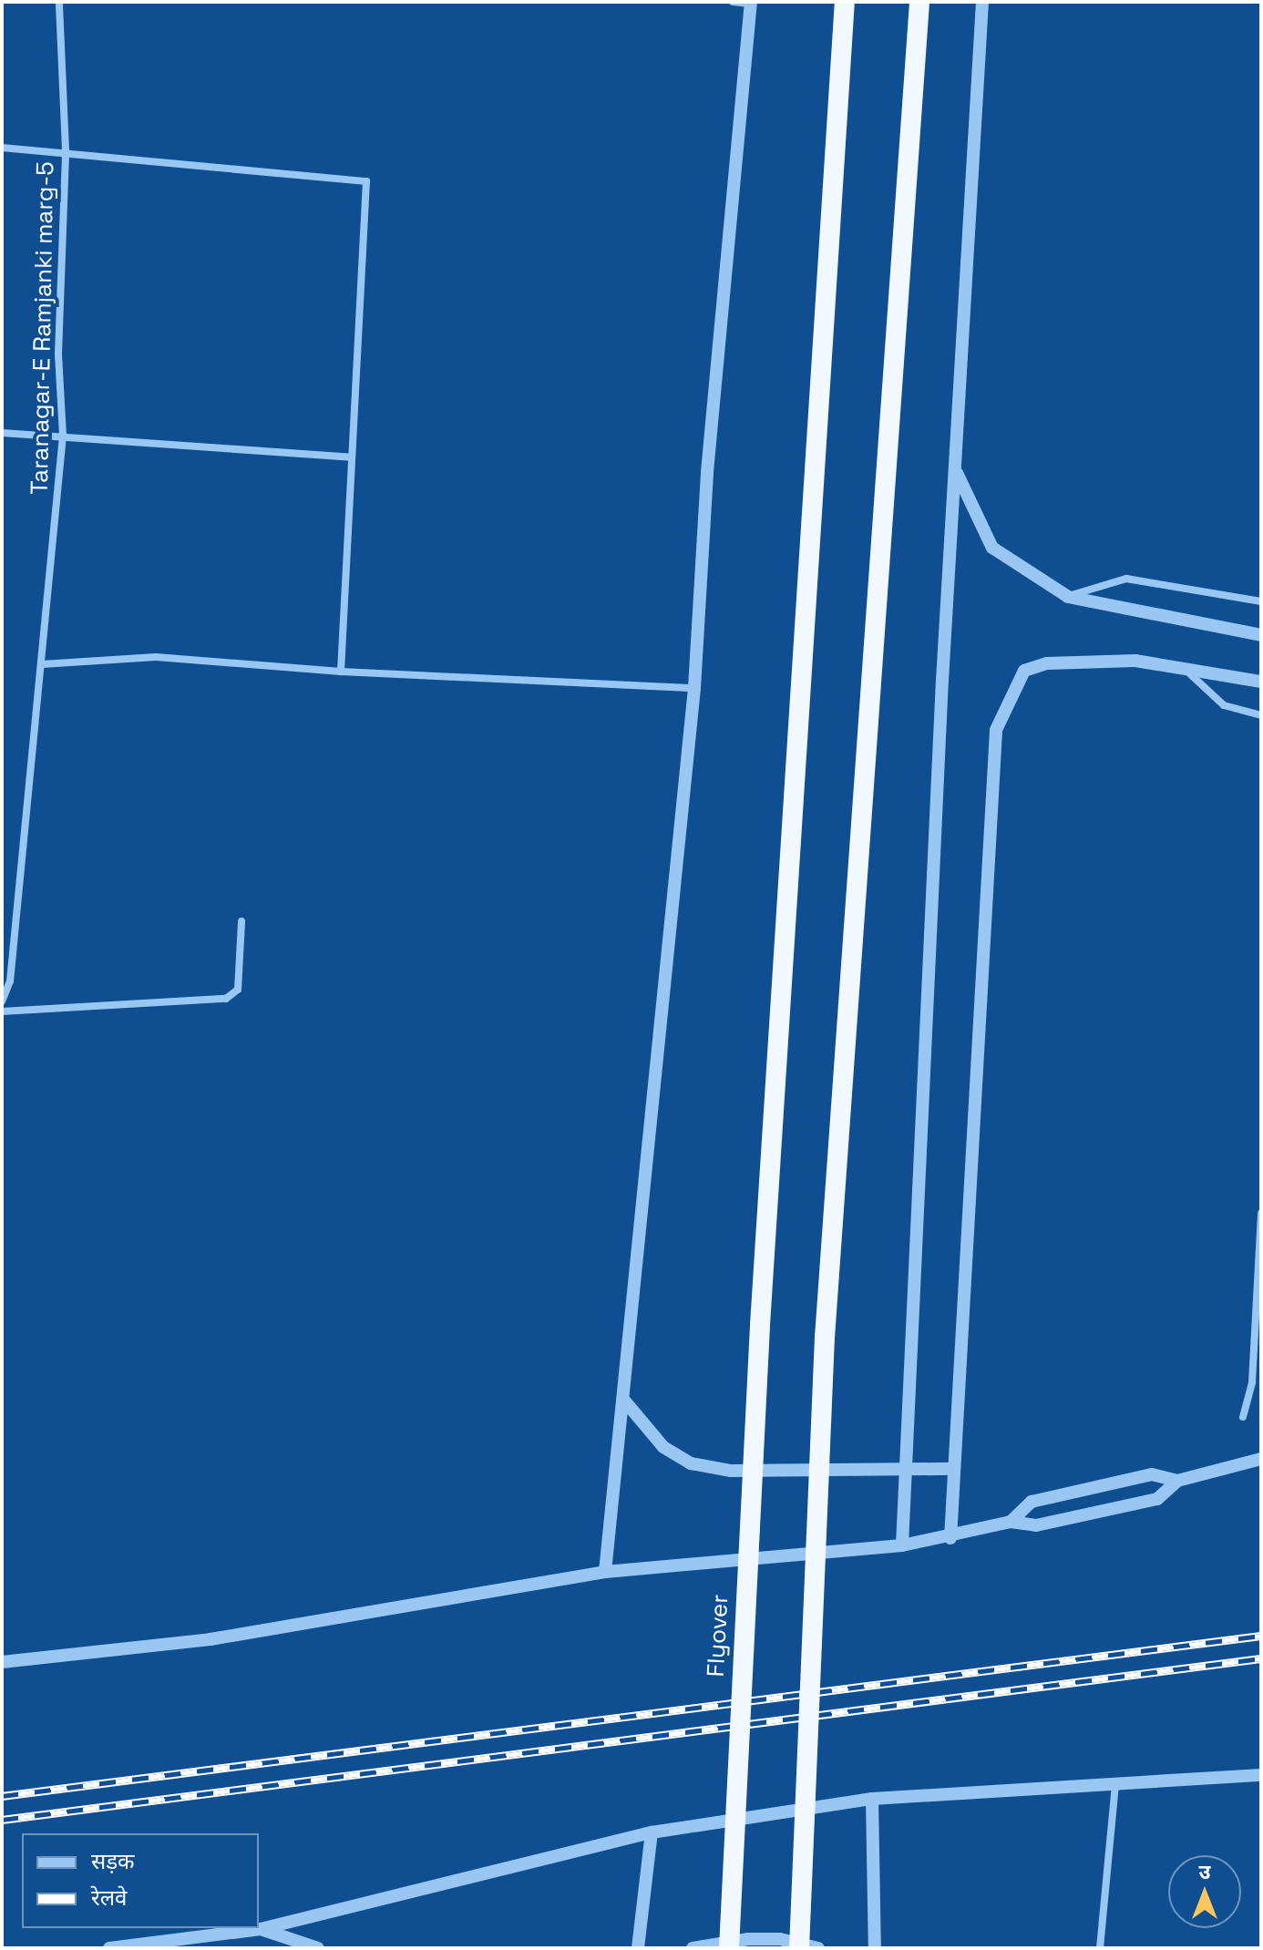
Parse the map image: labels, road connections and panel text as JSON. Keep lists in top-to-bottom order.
{
  "streets": {
    "highway": ["Flyover"],
    "street": ["Taranagar-E Ramjanki marg-5"]
  },
  "legend": ["सड़क", "रेलवे"],
  "north": "top"
}
